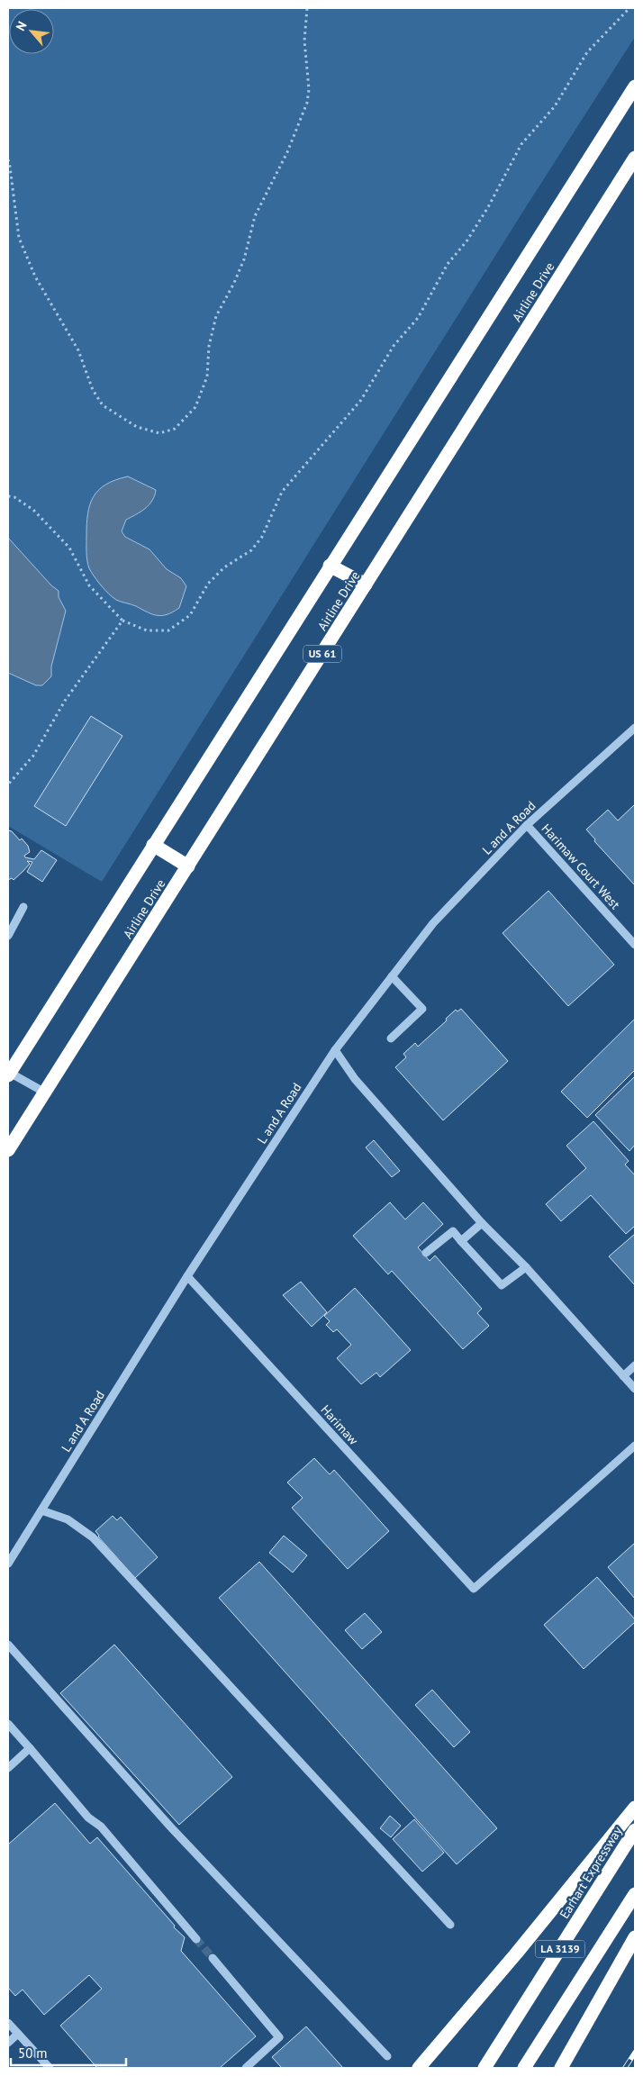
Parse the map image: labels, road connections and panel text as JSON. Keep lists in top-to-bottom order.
{
  "streets": {
    "highway": [
      "Airline Drive",
      "US 61",
      "Earhart Expressway",
      "LA 3139"
    ],
    "street": ["L and A Road", "Harimaw Court West", "Harimaw"]
  },
  "crossings": [
    ["L and A Road", "Harimaw Court West"],
    ["L and A Road", "Harimaw"]
  ],
  "scale_bar": "50 m",
  "north": "top left"
}
